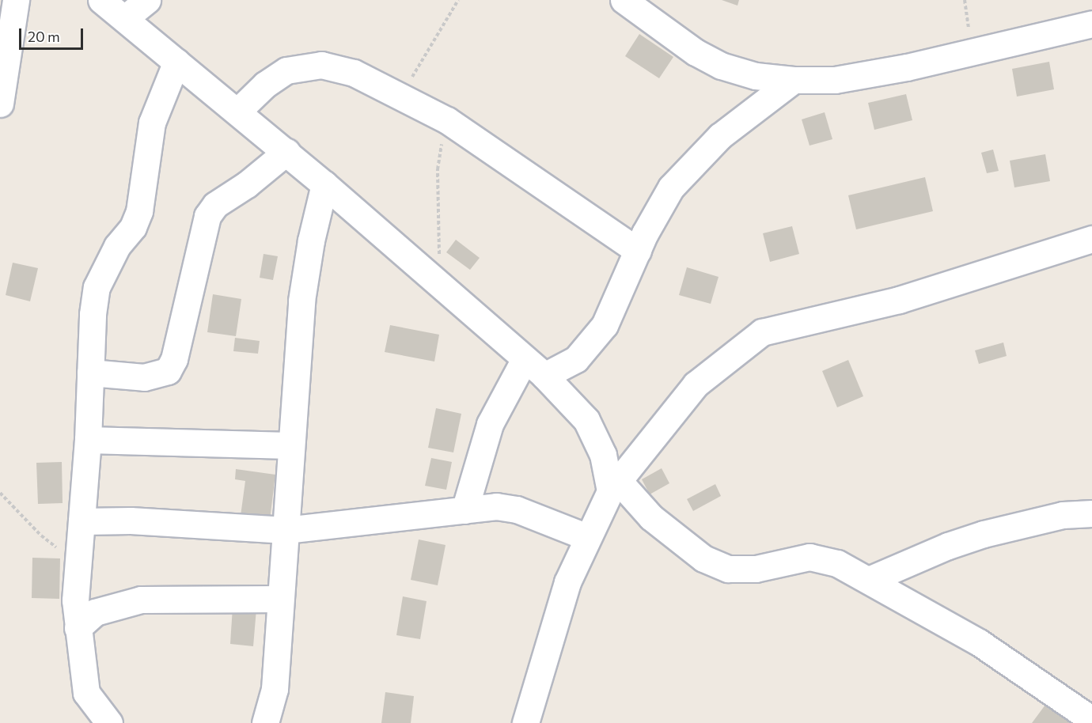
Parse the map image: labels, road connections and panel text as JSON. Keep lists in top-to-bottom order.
{
  "scale_bar": "20 m"
}
